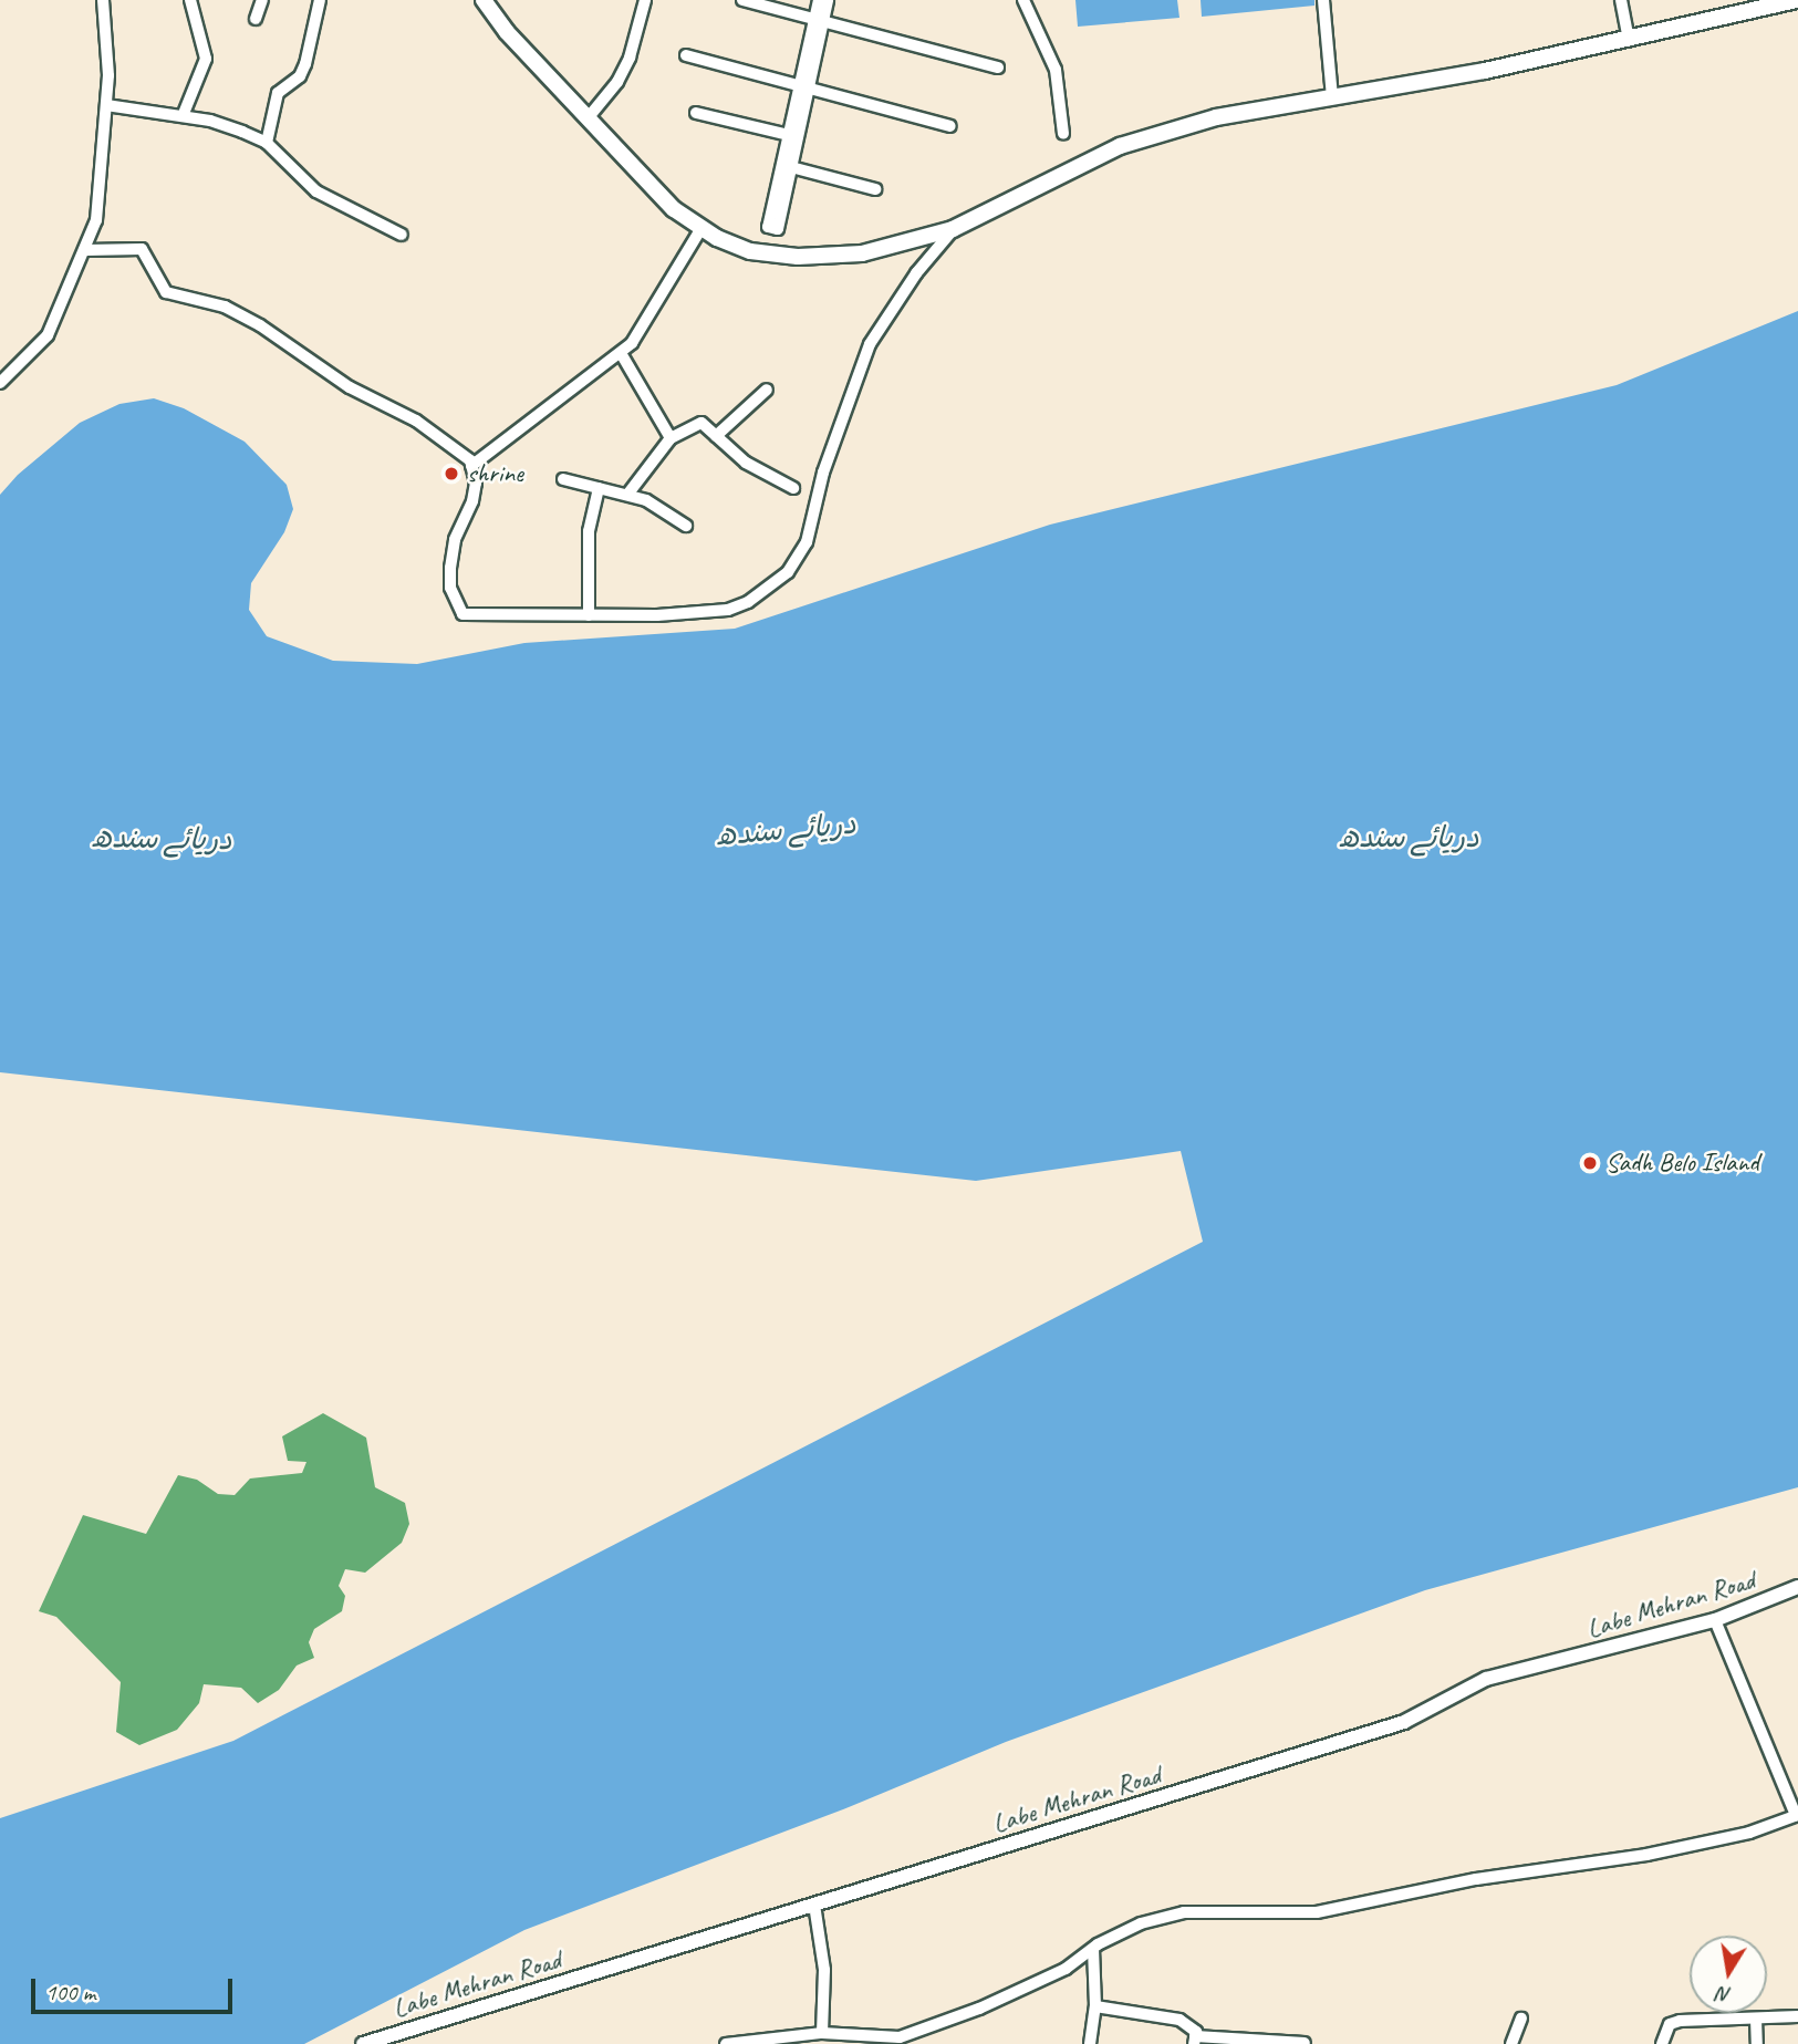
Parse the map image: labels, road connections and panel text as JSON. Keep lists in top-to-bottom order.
{
  "streets": {
    "street": ["Labe Mehran Road"]
  },
  "water": ["دریائے سندھ"],
  "places": ["shrine", "Sadh Belo Island"],
  "scale_bar": "100 m",
  "north": "bottom"
}
